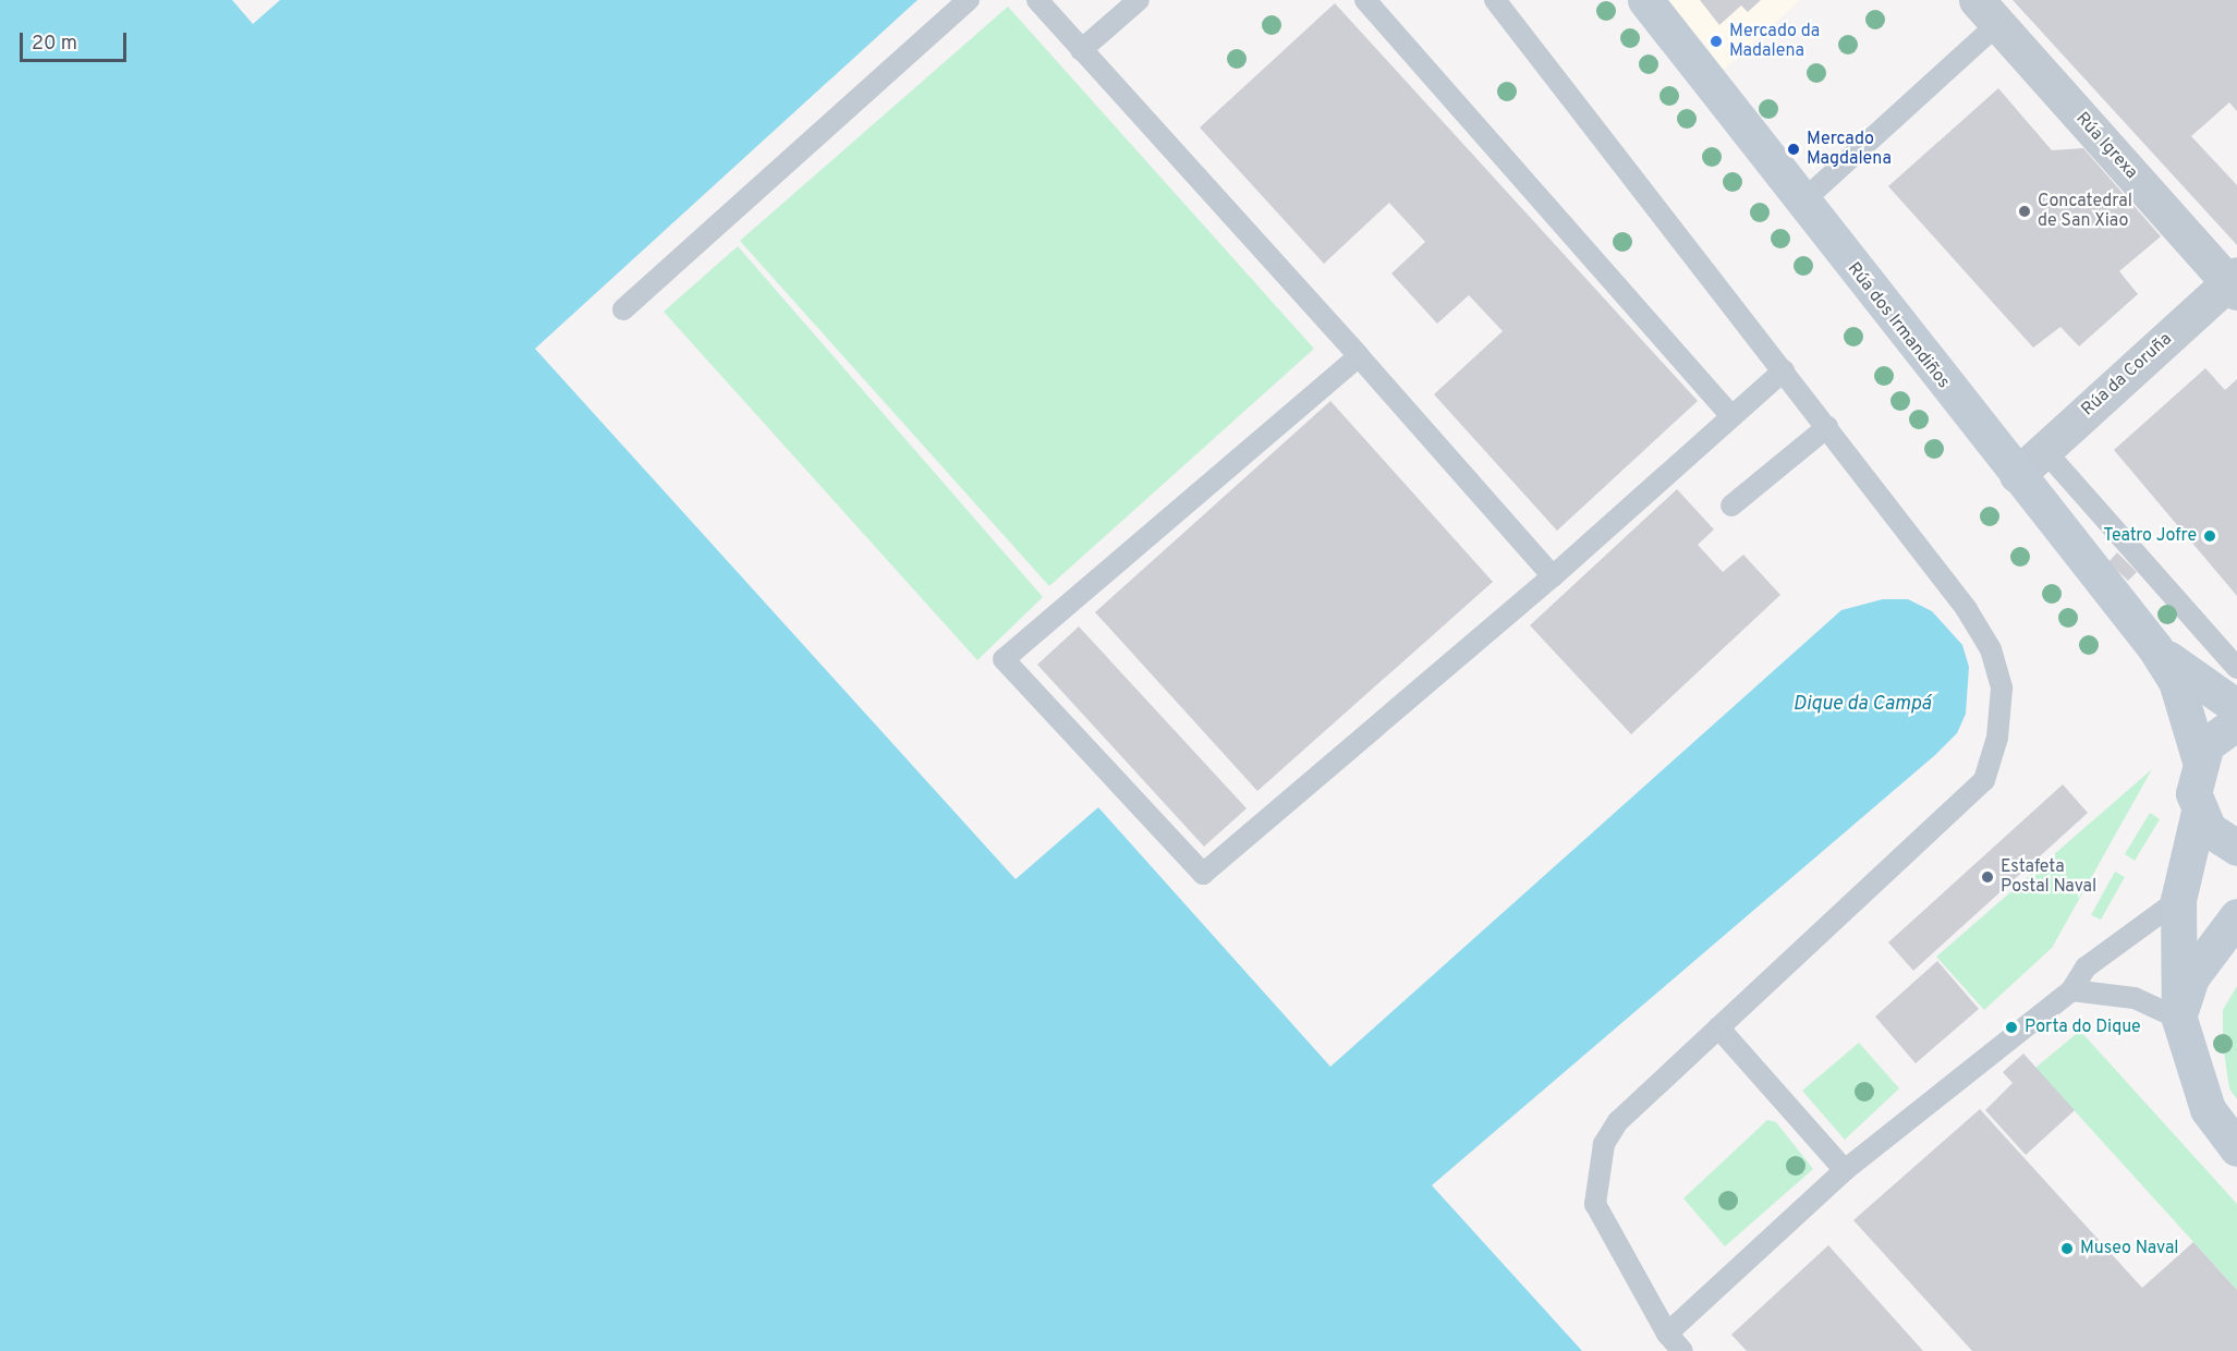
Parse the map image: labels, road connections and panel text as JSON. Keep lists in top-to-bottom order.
{
  "streets": {
    "main road": ["Rúa dos Irmandiños"],
    "street": ["Rúa Igrexa", "Rúa da Coruña"]
  },
  "crossings": [
    ["Rúa Igrexa", "Rúa da Coruña"],
    ["Rúa dos Irmandiños", "Rúa da Coruña"]
  ],
  "water": ["Dique da Campá"],
  "places": [
    "Mercado da Madalena",
    "Mercado Magdalena",
    "Concatedral de San Xiao",
    "Teatro Jofre",
    "Estafeta Postal Naval",
    "Porta do Dique",
    "Museo Naval"
  ],
  "scale_bar": "20 m"
}
